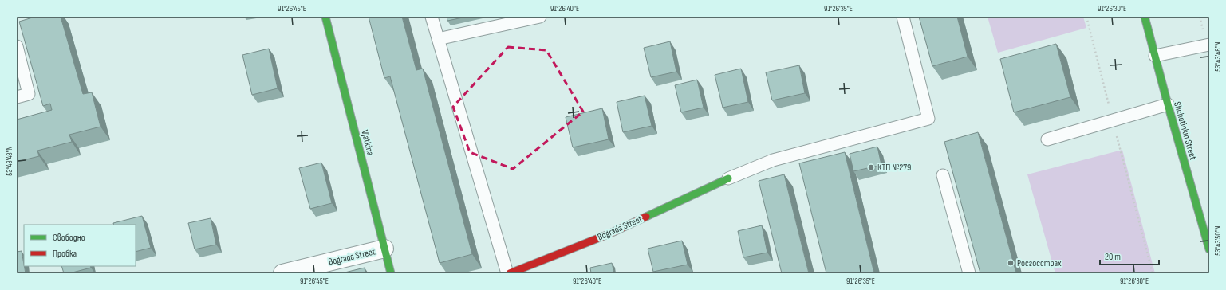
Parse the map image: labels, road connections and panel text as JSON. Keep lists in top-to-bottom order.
{
  "streets": {
    "street": ["Shchetinkin Street", "Vjatkina", "Bograda Street"]
  },
  "crossings": [
    ["Vjatkina", "Bograda Street"]
  ],
  "places": ["КТП №279", "Росгосстрах"],
  "legend": ["Свободно", "Пробка"],
  "scale_bar": "20 m",
  "coordinates": [
    "91°26'45\"E",
    "91°26'40\"E",
    "91°26'35\"E",
    "91°26'30\"E",
    "53°43'48\"N",
    "53°43'50\"N"
  ]
}
